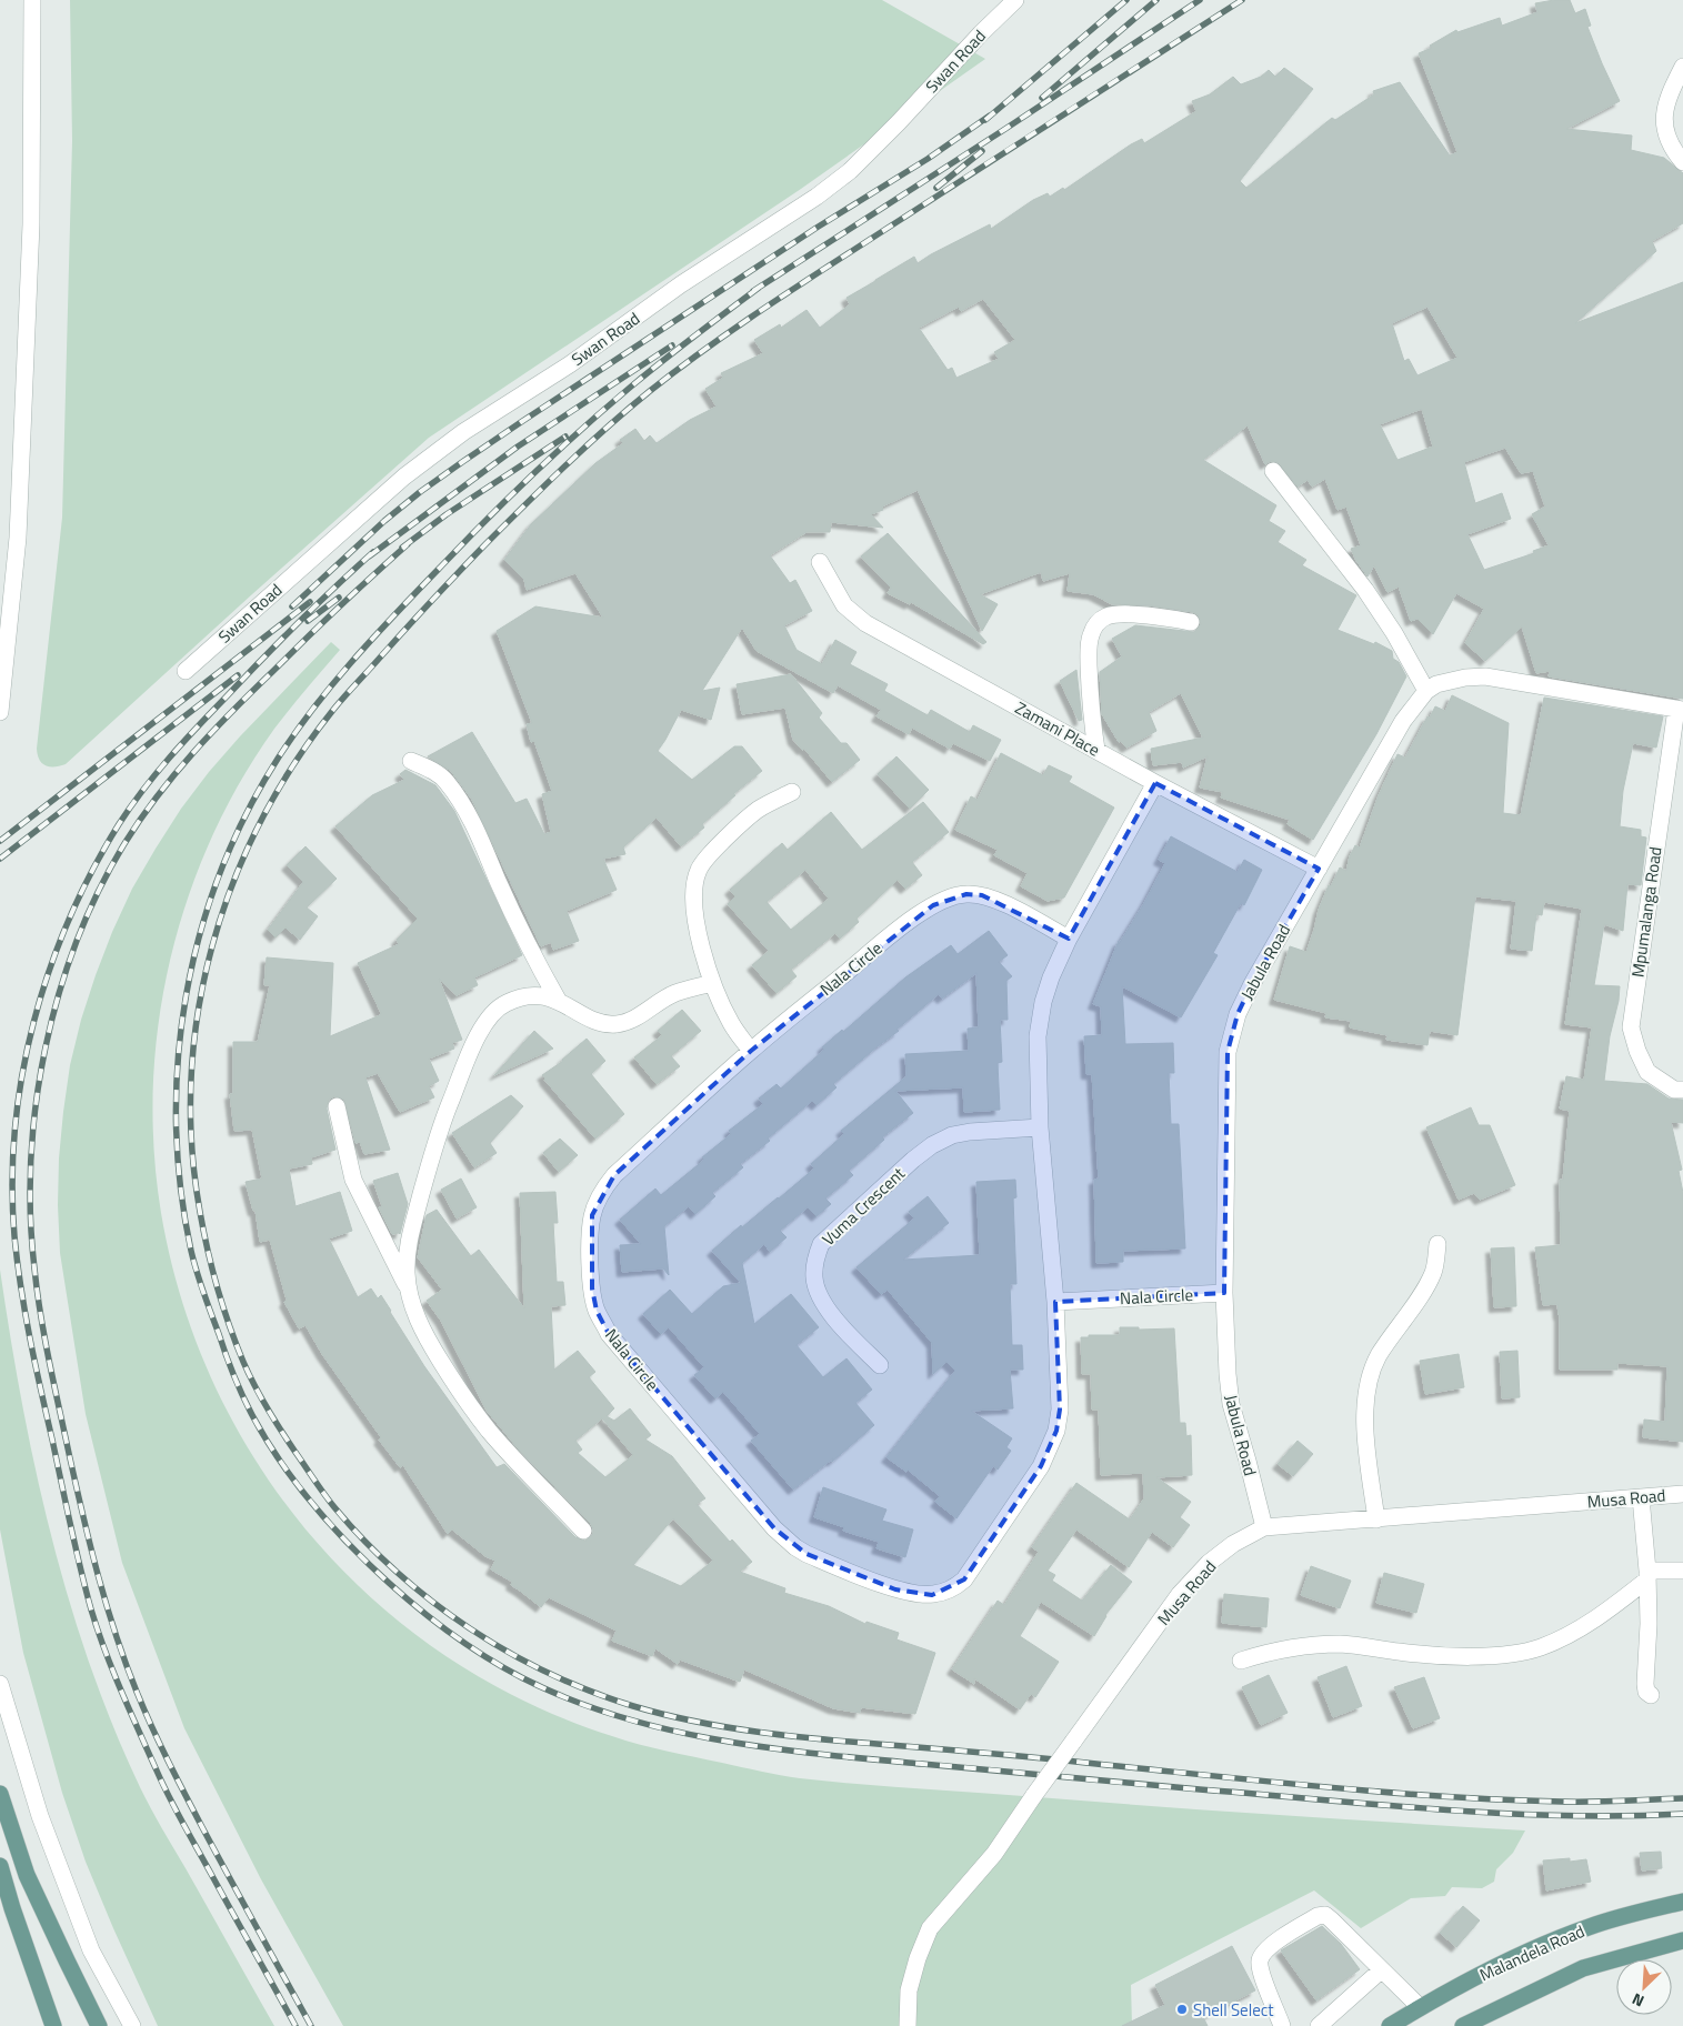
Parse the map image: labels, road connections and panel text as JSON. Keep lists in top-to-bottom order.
{
  "streets": {
    "main road": ["Malandela Road"],
    "street": [
      "Swan Road",
      "Zamani Place",
      "Mpumalanga Road",
      "Jabula Road",
      "Nala Circle",
      "Vuma Crescent",
      "Musa Road"
    ]
  },
  "crossings": [
    ["Zamani Place", "Jabula Road"],
    ["Zamani Place", "Nala Circle"],
    ["Mpumalanga Road", "Jabula Road"],
    ["Jabula Road", "Nala Circle"],
    ["Jabula Road", "Musa Road"],
    ["Nala Circle", "Vuma Crescent"]
  ],
  "places": ["Shell Select"],
  "north": "bottom left"
}
